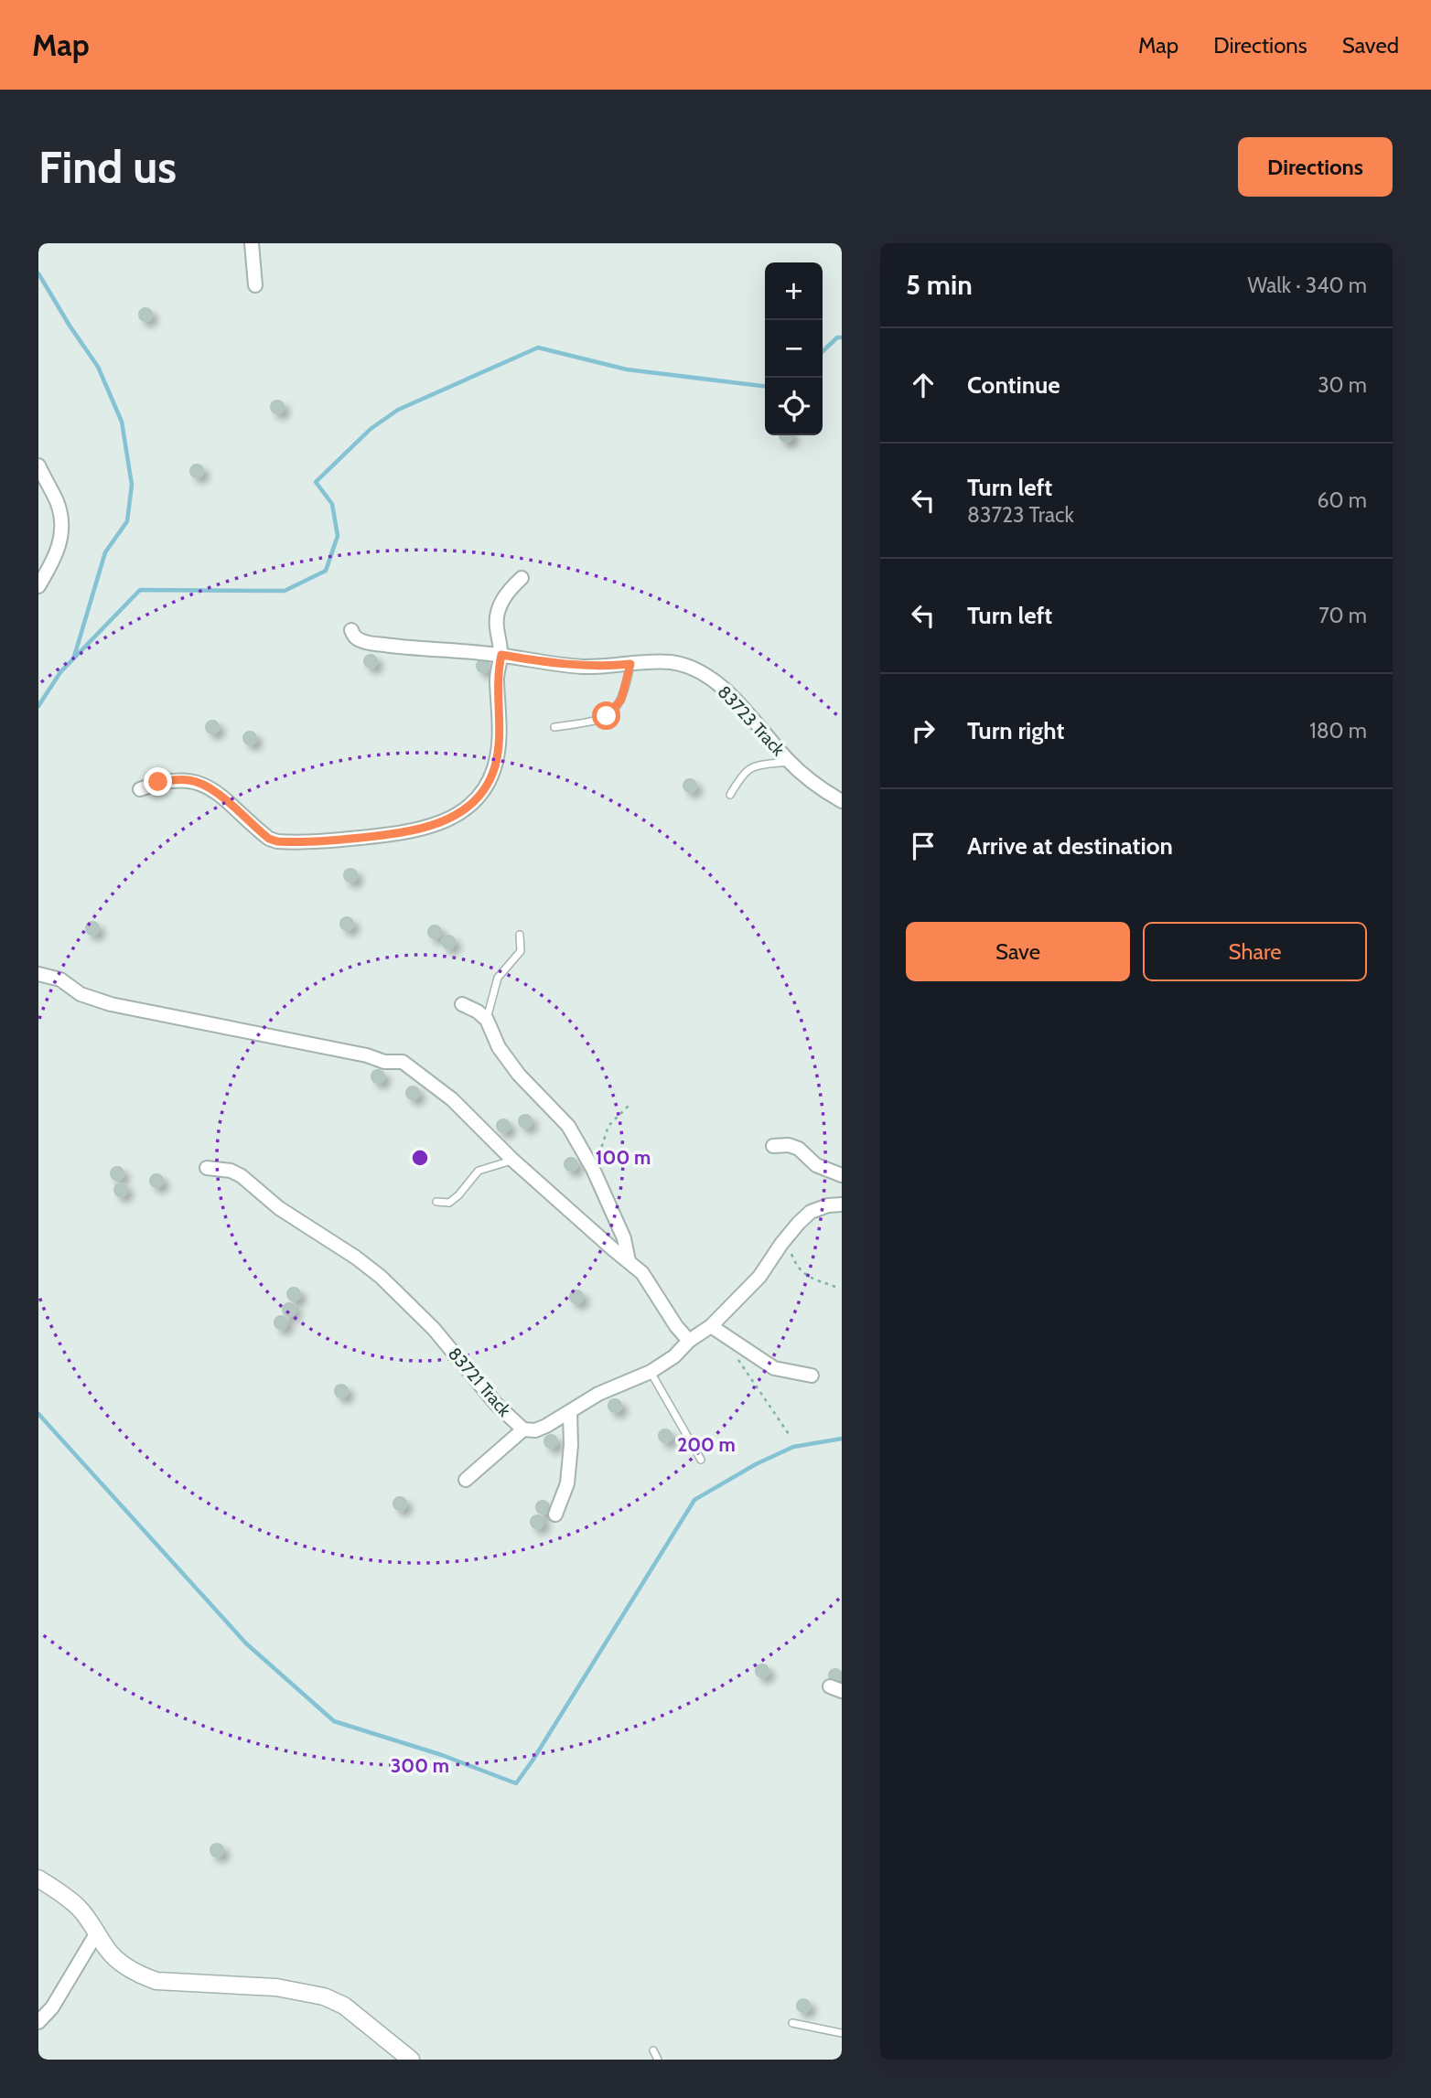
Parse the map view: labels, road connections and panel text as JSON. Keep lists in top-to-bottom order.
{
  "streets": {
    "street": ["83723 Track", "83721 Track"]
  },
  "page": {
    "header": "Map",
    "nav": ["Map", "Directions", "Saved"],
    "buttons": [
      "Directions",
      ["Save", "Share"]
    ],
    "title": "Find us",
    "heading": ["5 min", "Walk · 340 m"],
    "map_buttons": ["+", "−"],
    "list": [
      ["Continue", "30 m"],
      ["Turn left", "83723 Track", "60 m"],
      ["Turn left", "70 m"],
      ["Turn right", "180 m"],
      "Arrive at destination"
    ]
  },
  "rings": ["100 m", "200 m", "300 m"]
}
